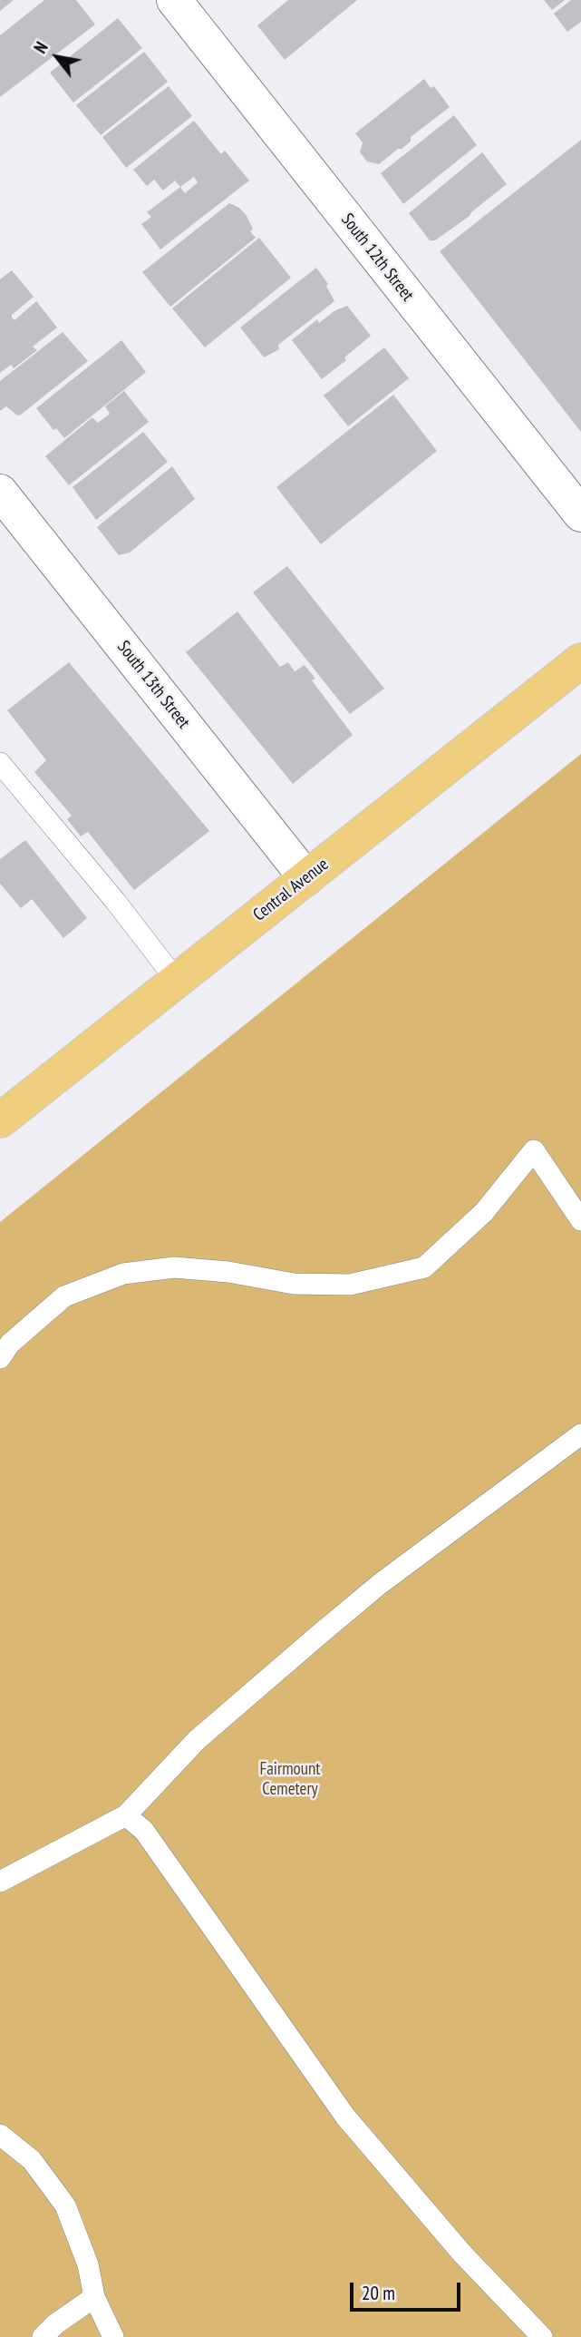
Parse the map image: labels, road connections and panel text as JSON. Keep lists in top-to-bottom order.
{
  "streets": {
    "main road": ["Central Avenue"],
    "street": ["South 12th Street", "South 13th Street"]
  },
  "crossings": [
    ["South 13th Street", "Central Avenue"]
  ],
  "parks": ["Fairmount Cemetery"],
  "scale_bar": "20 m",
  "north": "top left"
}
